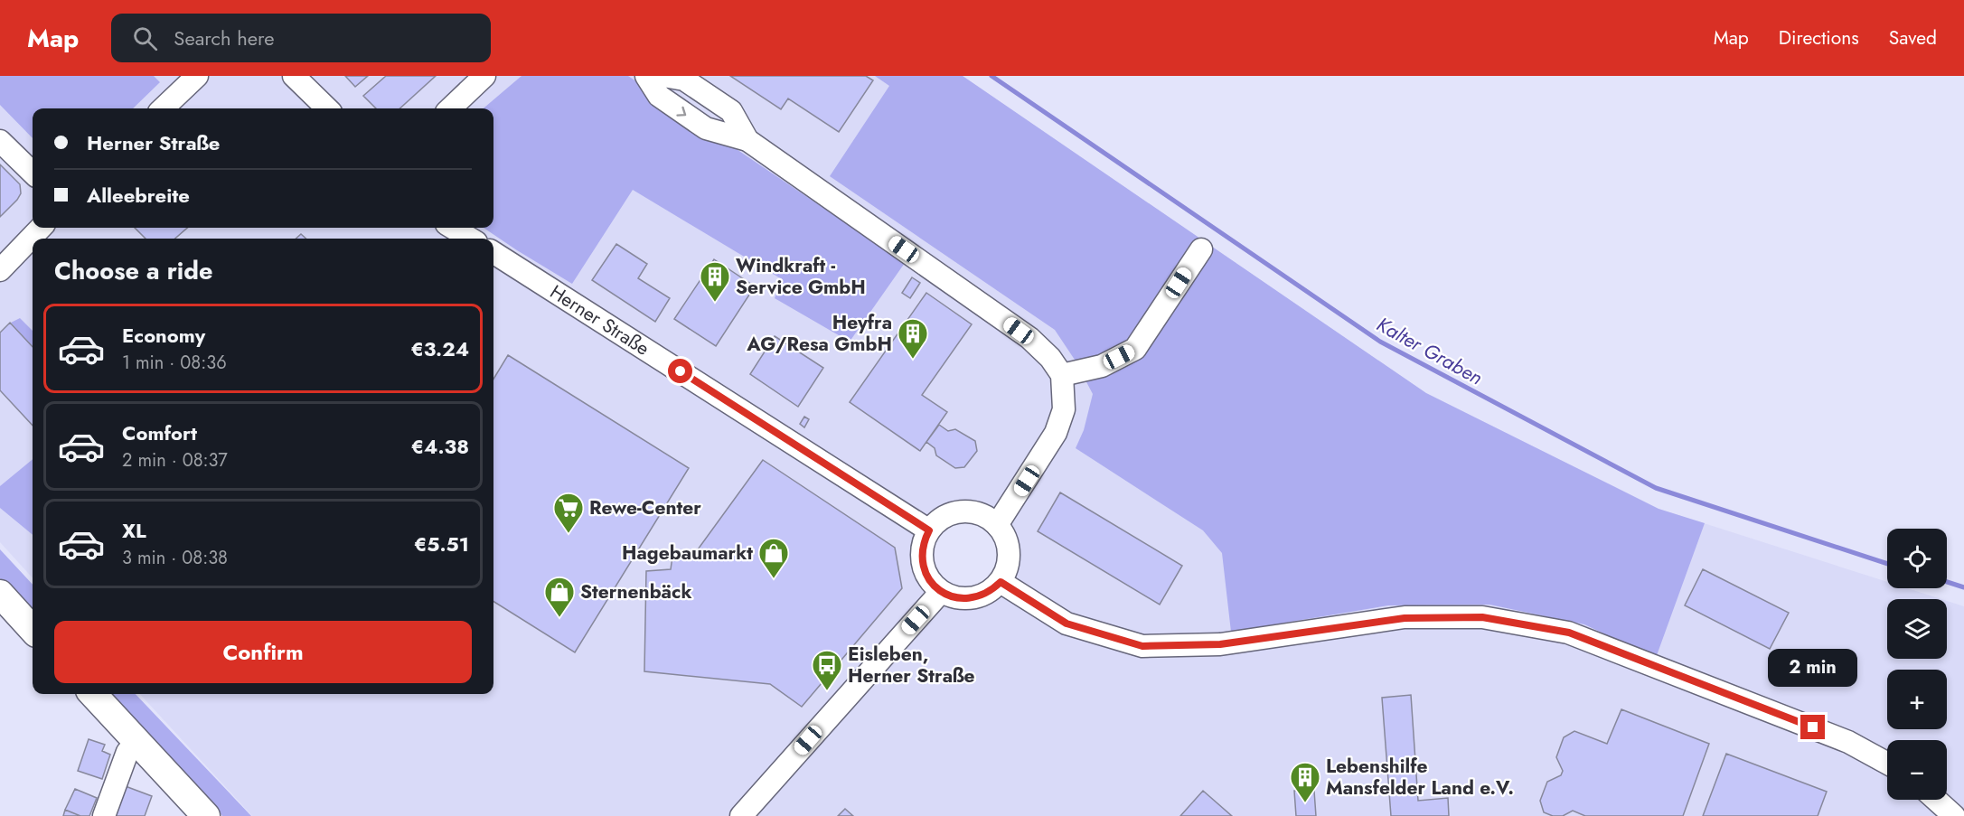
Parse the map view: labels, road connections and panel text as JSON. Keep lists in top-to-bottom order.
{
  "streets": {
    "street": ["Herner Straße"]
  },
  "water": ["Kalter Graben"],
  "places": {
    "building": ["Windkraft - Service GmbH", "Heyfra AG/Resa GmbH", "Lebenshilfe Mansfelder Land e.V."],
    "supermarket": ["Rewe-Center"],
    "shop": ["Hagebaumarkt", "Sternenbäck"],
    "bus stop": ["Eisleben, Herner Straße"]
  },
  "page": {
    "header": "Map",
    "search": "Search here",
    "nav": ["Map", "Directions", "Saved"],
    "banner": ["Herner Straße", "Alleebreite"],
    "heading": "Choose a ride",
    "list": [
      {
        "name": "Economy",
        "note": "1 min · 08:36",
        "value": "€3.24"
      },
      {
        "name": "Comfort",
        "note": "2 min · 08:37",
        "value": "€4.38"
      },
      {
        "name": "XL",
        "note": "3 min · 08:38",
        "value": "€5.51"
      }
    ],
    "map_buttons": ["+", "−"],
    "buttons": "Confirm",
    "bubble": "2 min"
  }
}
